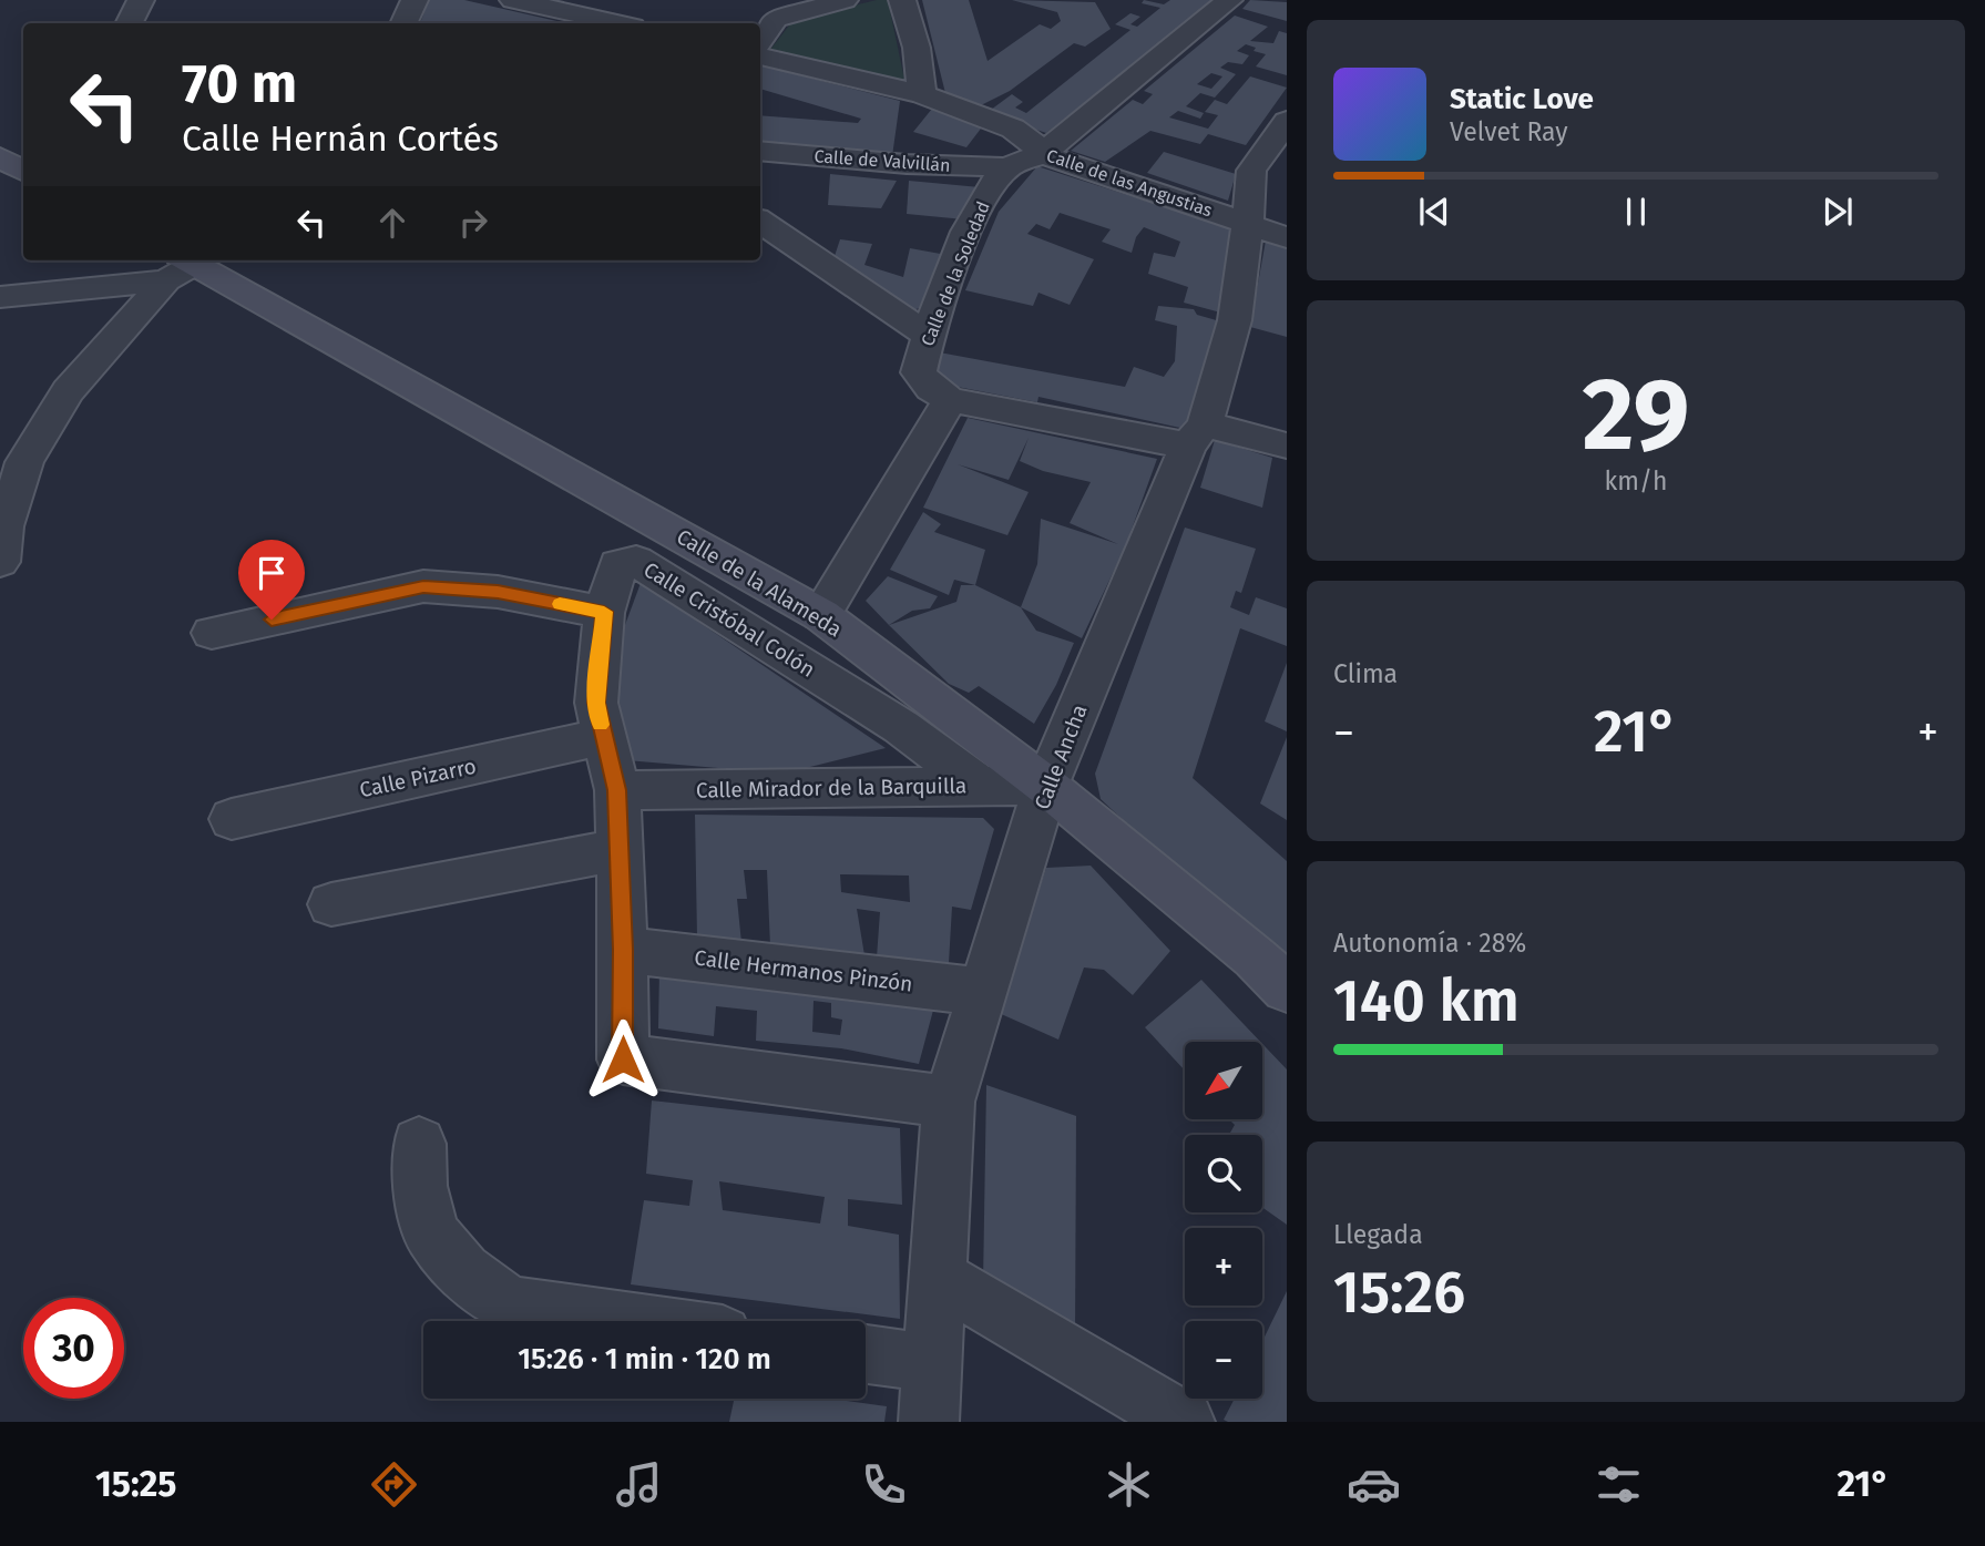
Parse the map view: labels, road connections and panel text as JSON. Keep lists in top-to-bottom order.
{
  "streets": {
    "street": [
      "Calle de Valvillán",
      "Calle de las Angustias",
      "Calle de la Soledad",
      "Calle de la Alameda",
      "Calle Cristóbal Colón",
      "Calle Ancha",
      "Calle Pizarro",
      "Calle Mirador de la Barquilla",
      "Calle Hermanos Pinzón"
    ]
  },
  "crossings": [
    ["Calle de Valvillán", "Calle de la Soledad"],
    ["Calle de las Angustias", "Calle de la Soledad"],
    ["Calle de las Angustias", "Calle Ancha"],
    ["Calle de la Alameda", "Calle Ancha"],
    ["Calle de la Alameda", "Calle Mirador de la Barquilla"],
    ["Calle Cristóbal Colón", "Calle Ancha"],
    ["Calle Cristóbal Colón", "Calle Pizarro"],
    ["Calle Cristóbal Colón", "Calle Mirador de la Barquilla"],
    ["Calle Cristóbal Colón", "Calle Hermanos Pinzón"],
    ["Calle Ancha", "Calle Mirador de la Barquilla"],
    ["Calle Ancha", "Calle Hermanos Pinzón"]
  ],
  "north": "bottom left",
  "page": {
    "turn": ["70 m", "Calle Hernán Cortés"],
    "song": ["Static Love", "Velvet Ray"],
    "tile": [
      ["29", "km/h"],
      "Clima",
      ["Autonomía · 28%", "140 km"],
      ["Llegada", "15:26"]
    ],
    "heat": ["−", "21°", "+"],
    "map_buttons": ["+", "−"],
    "limit": "30",
    "trip": "15:26 · 1 min · 120 m",
    "tabs": ["15:25", "21°"]
  }
}
